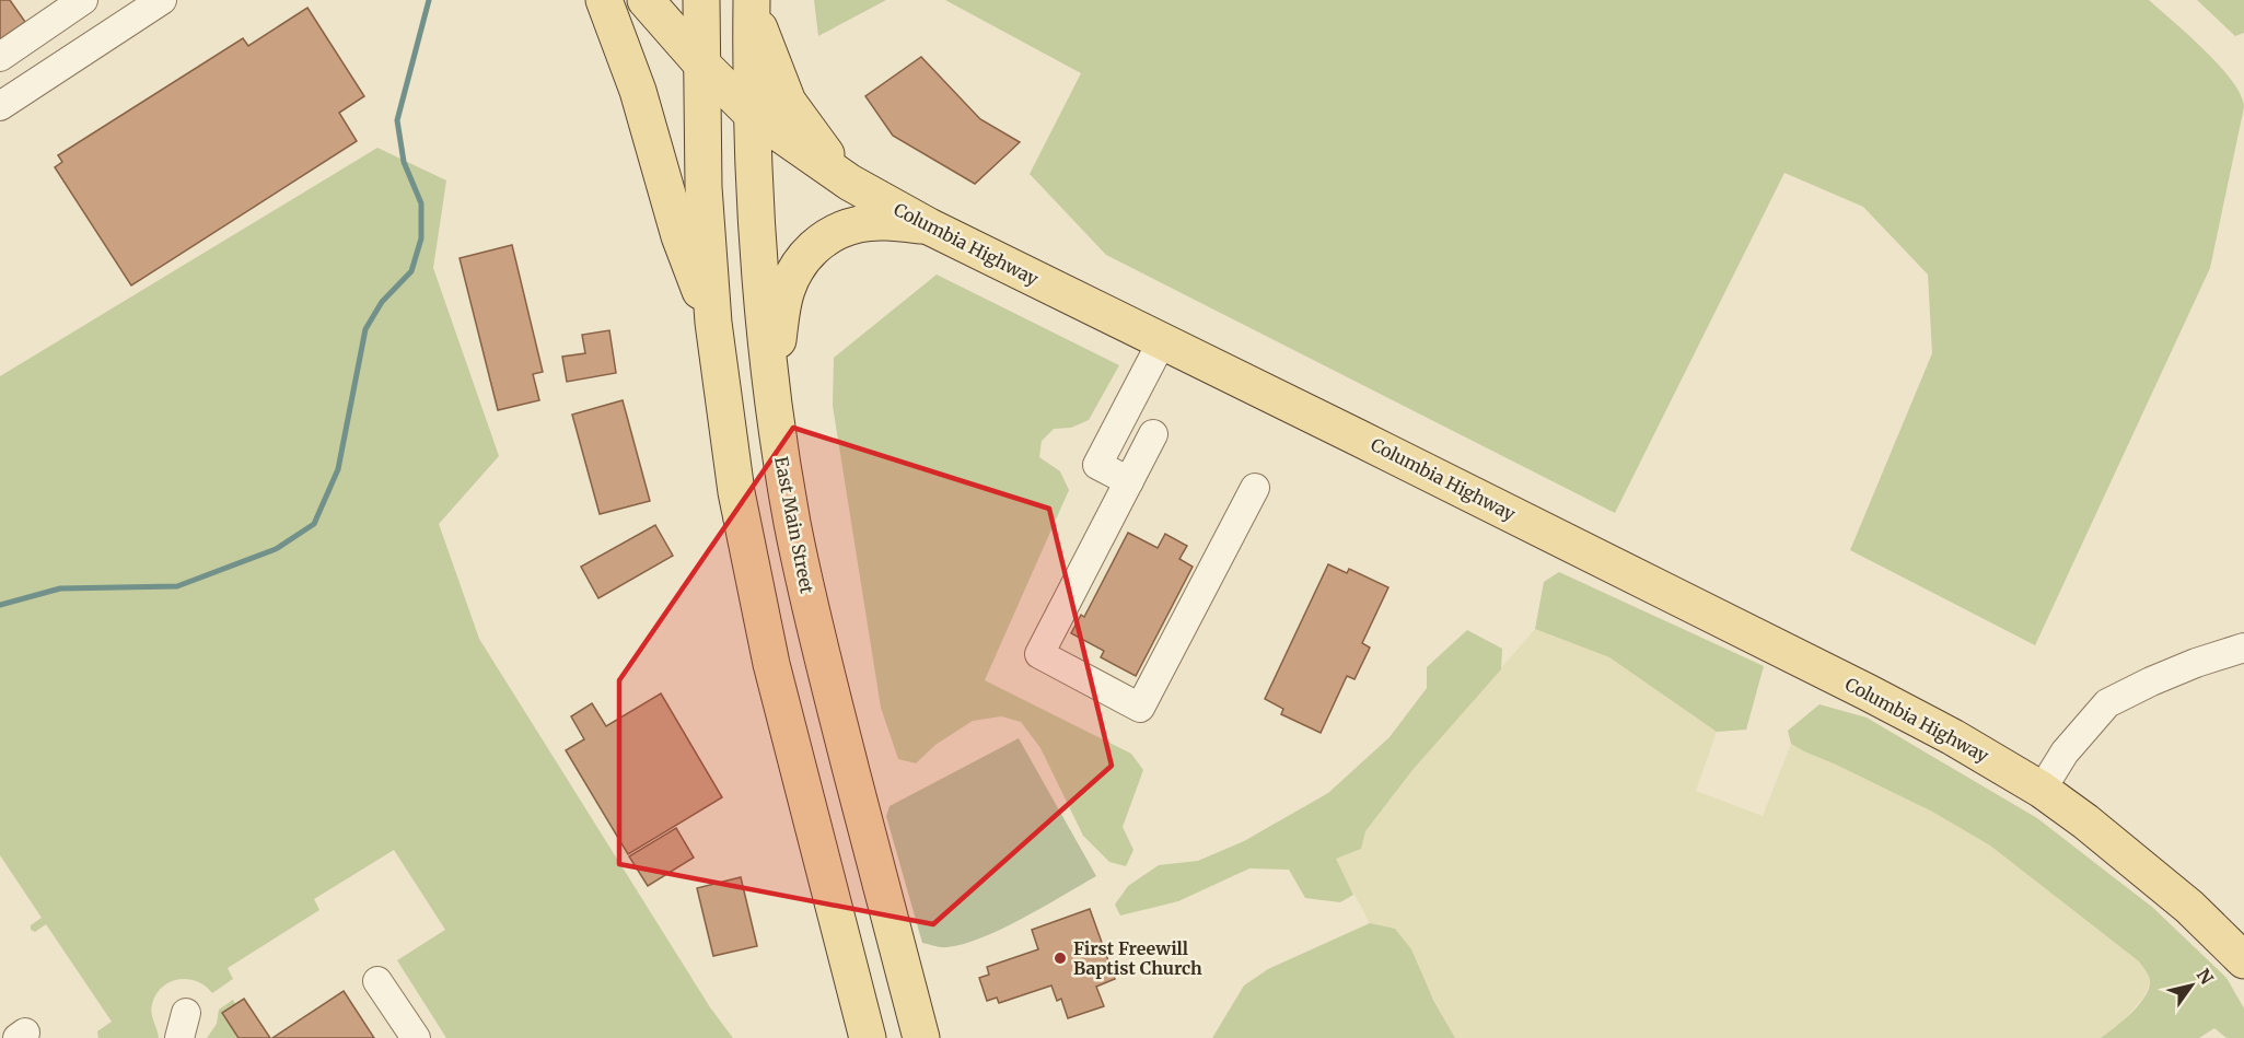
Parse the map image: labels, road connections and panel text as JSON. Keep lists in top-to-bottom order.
{
  "streets": {
    "main road": ["Columbia Highway", "East Main Street"]
  },
  "crossings": [
    ["Columbia Highway", "East Main Street"]
  ],
  "places": ["First Freewill Baptist Church"],
  "north": "top right"
}
